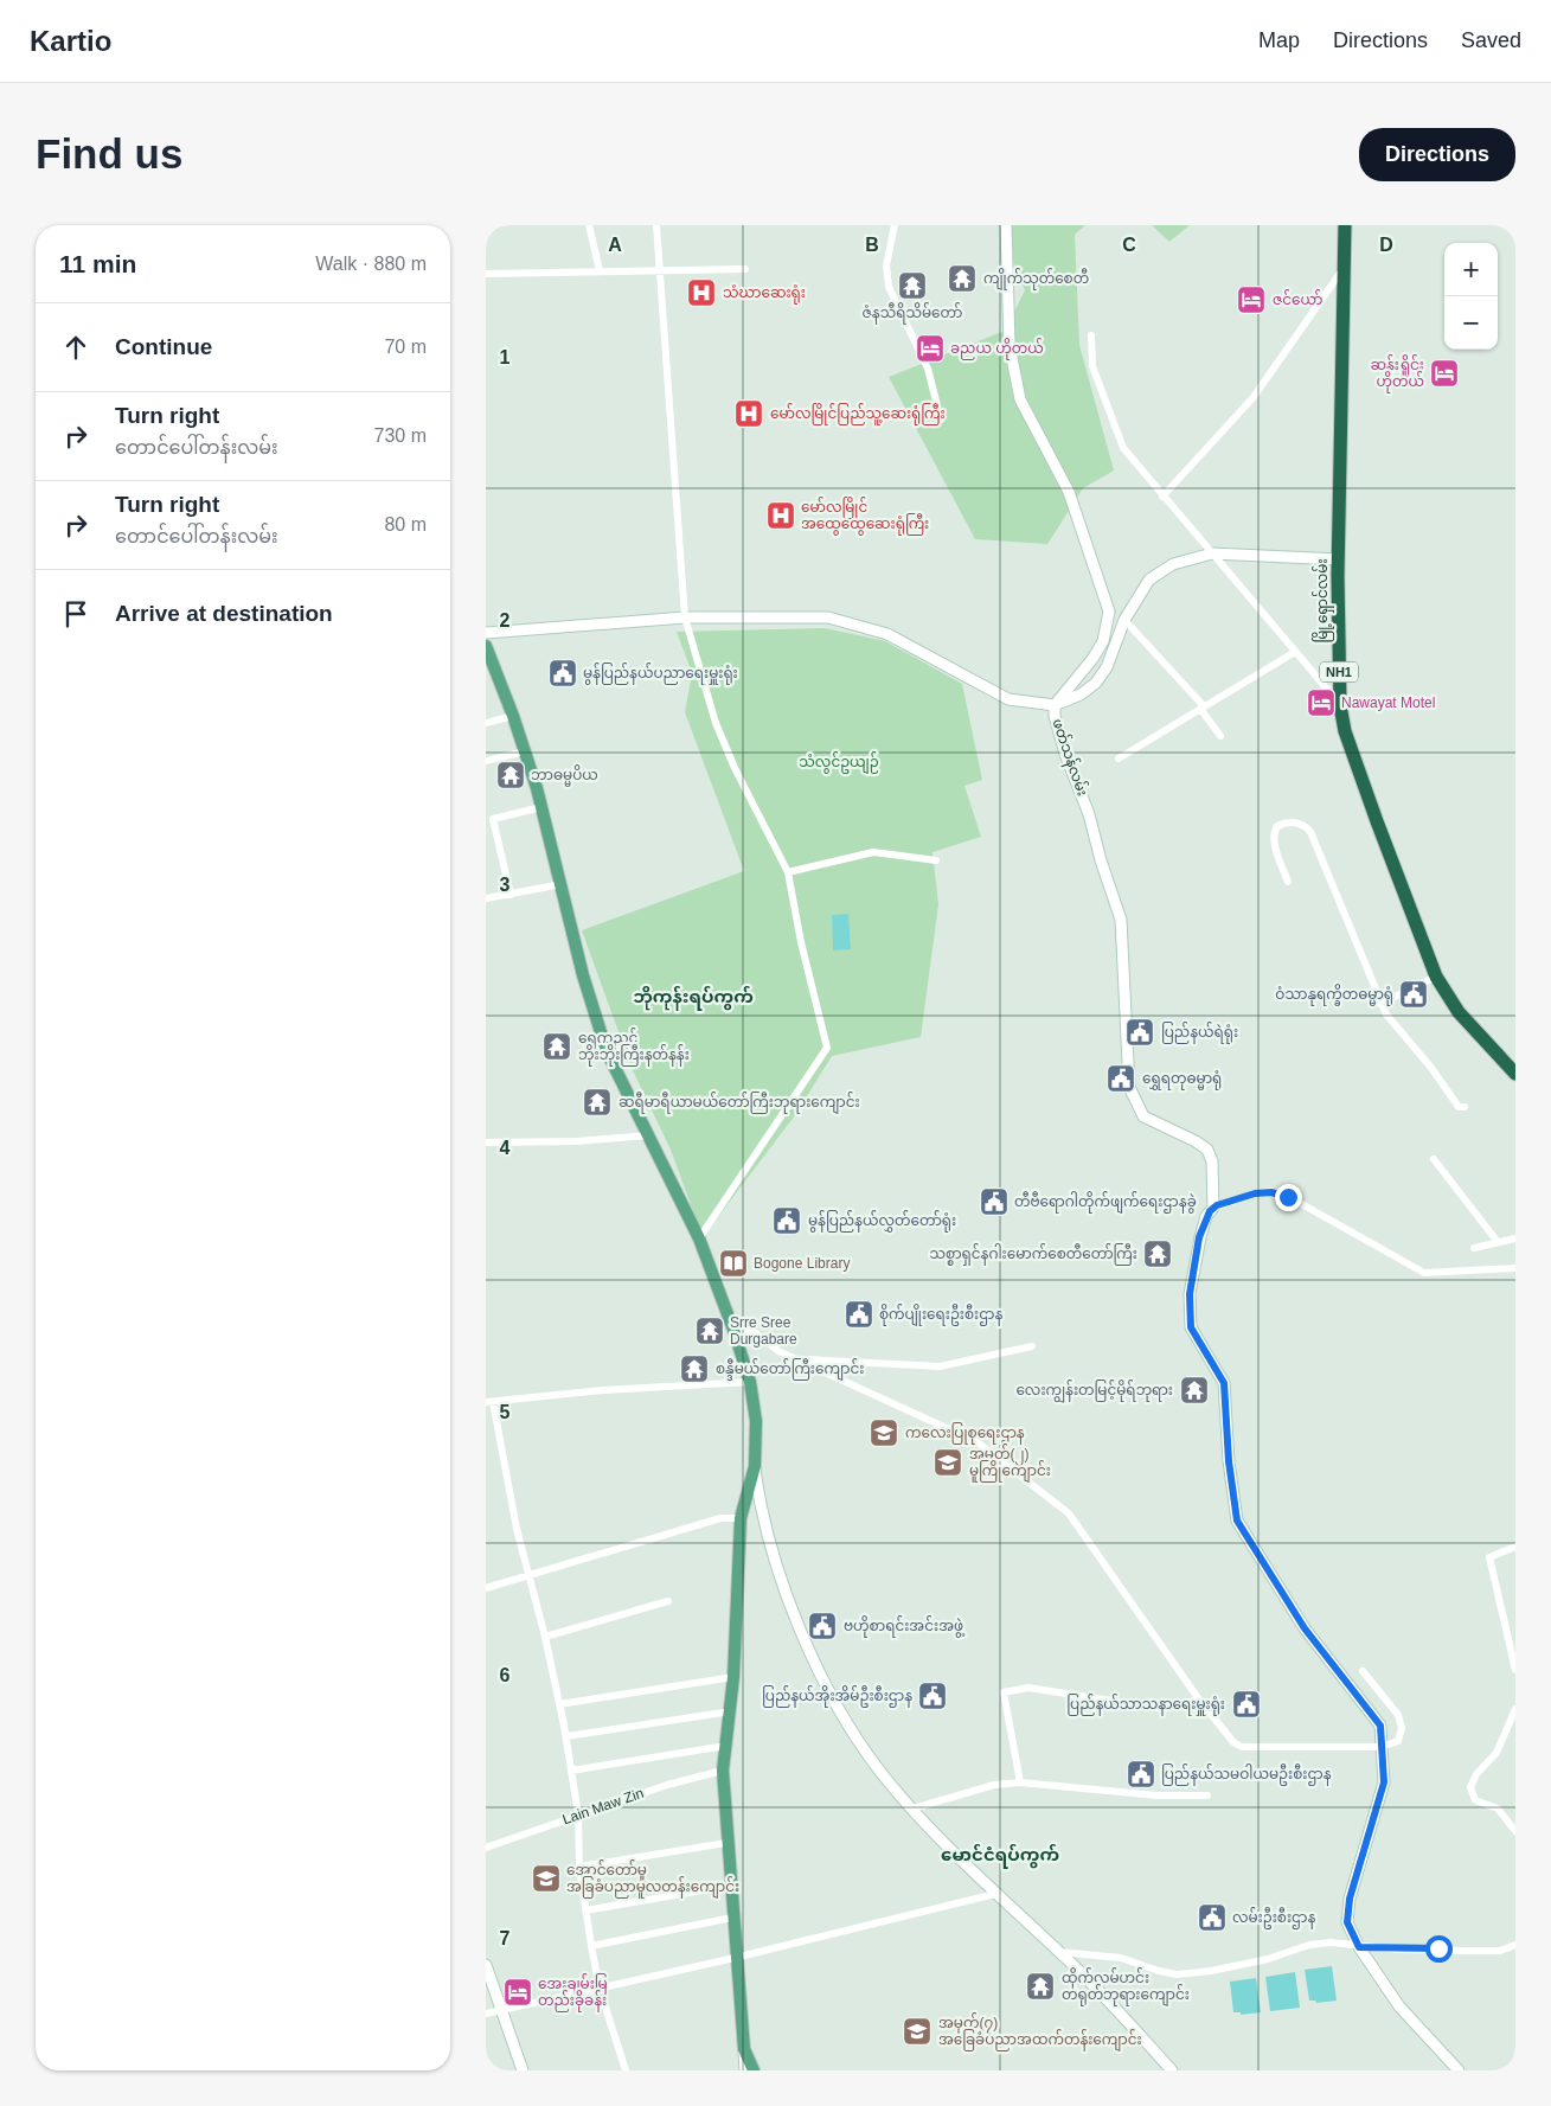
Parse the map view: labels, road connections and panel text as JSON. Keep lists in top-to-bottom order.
{
  "streets": {
    "highway": ["မြို့ရှောင်လမ်း", "NH1"],
    "street": ["ဖတ်သန်လမ်း", "Lain Maw Zin"]
  },
  "districts": ["ဘိုကုန်းရပ်ကွက်", "မောင်ငံရပ်ကွက်"],
  "parks": ["သံလွင်ဥယျဉ်"],
  "places": {
    "temple": [
      "ကျိုက်သုတ်စေတီ",
      "ဇံနသီရိသိမ်တော်",
      "ဘာဓမ္မပိယ",
      "ရွှေကညင် ဘိုးဘိုးကြီးနတ်နန်း",
      "ဆရီမာရီယာမယ်တော်ကြီးဘုရားကျောင်း",
      "သစ္စာရှင်နဂါးမောက်စေတီတော်ကြီး",
      "Srre Sree Durgabare",
      "စန္ဒီမယ်တော်ကြီးကျောင်း",
      "လေးကျွန်းတမြင့်မိုရ်ဘုရား",
      "ထိုက်လမ်ဟင်း တရုတ်ဘုရားကျောင်း"
    ],
    "hospital": ["သံဃာဆေးရုံး", "မော်လမြိုင်ပြည်သူ့ဆေးရုံကြီး", "မော်လမြိုင် အထွေထွေဆေးရုံကြီး"],
    "hotel": [
      "ဇင်ယော်",
      "ခညယ ဟိုတယ်",
      "ဆန်းရှိုင်း ဟိုတယ်",
      "Nawayat Motel",
      "အေးချမ်းမြ တည်းခိုခန်း"
    ],
    "public building": [
      "မွန်ပြည်နယ်ပညာရေးမှူးရုံး",
      "ဝံသာနုရက္ခိတဓမ္မာရုံ",
      "ပြည်နယ်ရဲရုံး",
      "ရွှေရတုဓမ္မာရုံ",
      "တီဗီရောဂါတိုက်ဖျက်ရေးဌာနခွဲ",
      "မွန်ပြည်နယ်လွှတ်တော်ရုံး",
      "စိုက်ပျိုးရေးဦးစီးဌာန",
      "ဗဟိုစာရင်းအင်းအဖွဲ့",
      "ပြည်နယ်အိုးအိမ်ဦးစီးဌာန",
      "ပြည်နယ်သာသနာရေးမှူးရုံး",
      "ပြည်နယ်သမဝါယမဦးစီးဌာန",
      "လမ်းဦးစီးဌာန"
    ],
    "library": ["Bogone Library"],
    "school or university": [
      "ကလေးပြုစုရေးဌာန",
      "အမှတ်(၂) မူကြိုကျောင်း",
      "အောင်တော်မူ အခြခံပညာမူလတန်းကျောင်း",
      "အမှတ်(၇) အခြေခံပညာအထက်တန်းကျောင်း"
    ]
  },
  "page": {
    "header": "Kartio",
    "nav": ["Map", "Directions", "Saved"],
    "buttons": "Directions",
    "title": "Find us",
    "heading": ["11 min", "Walk · 880 m"],
    "map_buttons": ["+", "−"],
    "list": [
      ["Continue", "70 m"],
      ["Turn right", "တောင်ပေါ်တန်းလမ်း", "730 m"],
      ["Turn right", "တောင်ပေါ်တန်းလမ်း", "80 m"],
      "Arrive at destination"
    ]
  },
  "grid": {
    "columns": [
      "A",
      "B",
      "C",
      "D"
    ],
    "rows": [
      "1",
      "2",
      "3",
      "4",
      "5",
      "6",
      "7"
    ]
  }
}
